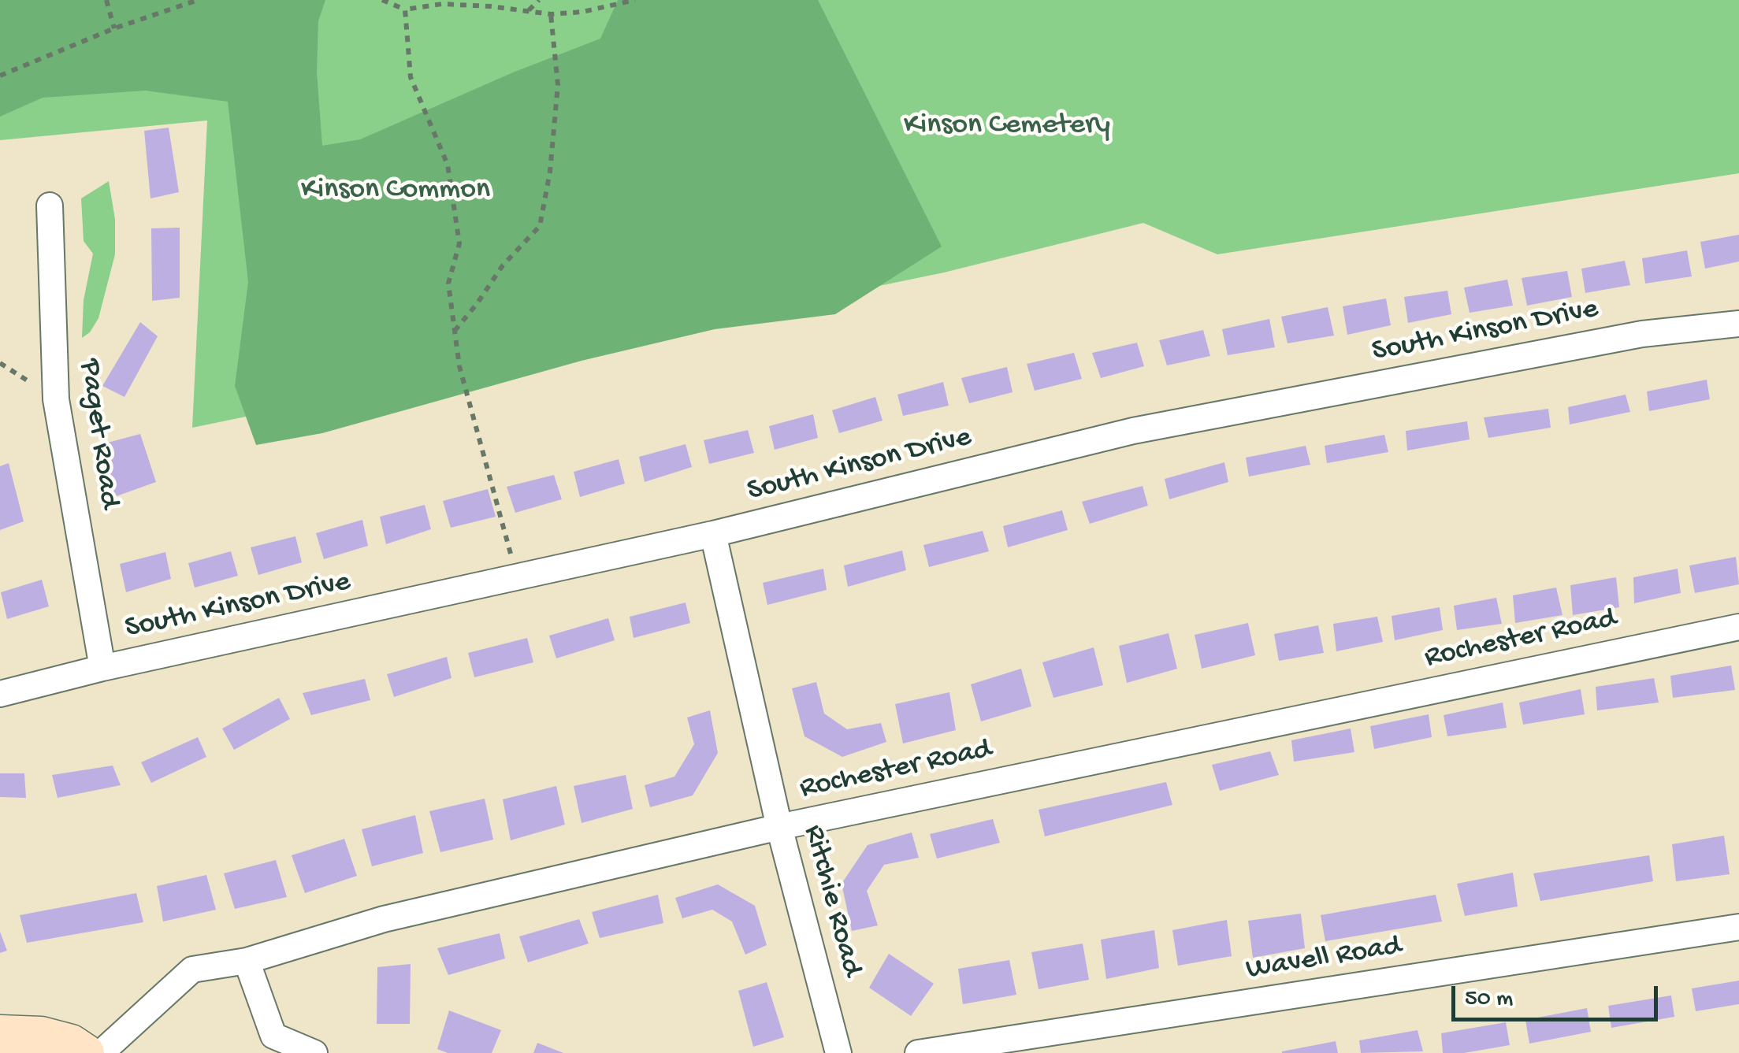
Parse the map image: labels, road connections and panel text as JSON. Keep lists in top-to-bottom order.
{
  "streets": {
    "street": [
      "South Kinson Drive",
      "Paget Road",
      "Rochester Road",
      "Ritchie Road",
      "Wavell Road"
    ]
  },
  "crossings": [
    ["South Kinson Drive", "Paget Road"],
    ["South Kinson Drive", "Ritchie Road"],
    ["Rochester Road", "Ritchie Road"]
  ],
  "parks": ["Kinson Cemetery", "Kinson Common"],
  "scale_bar": "50 m"
}
